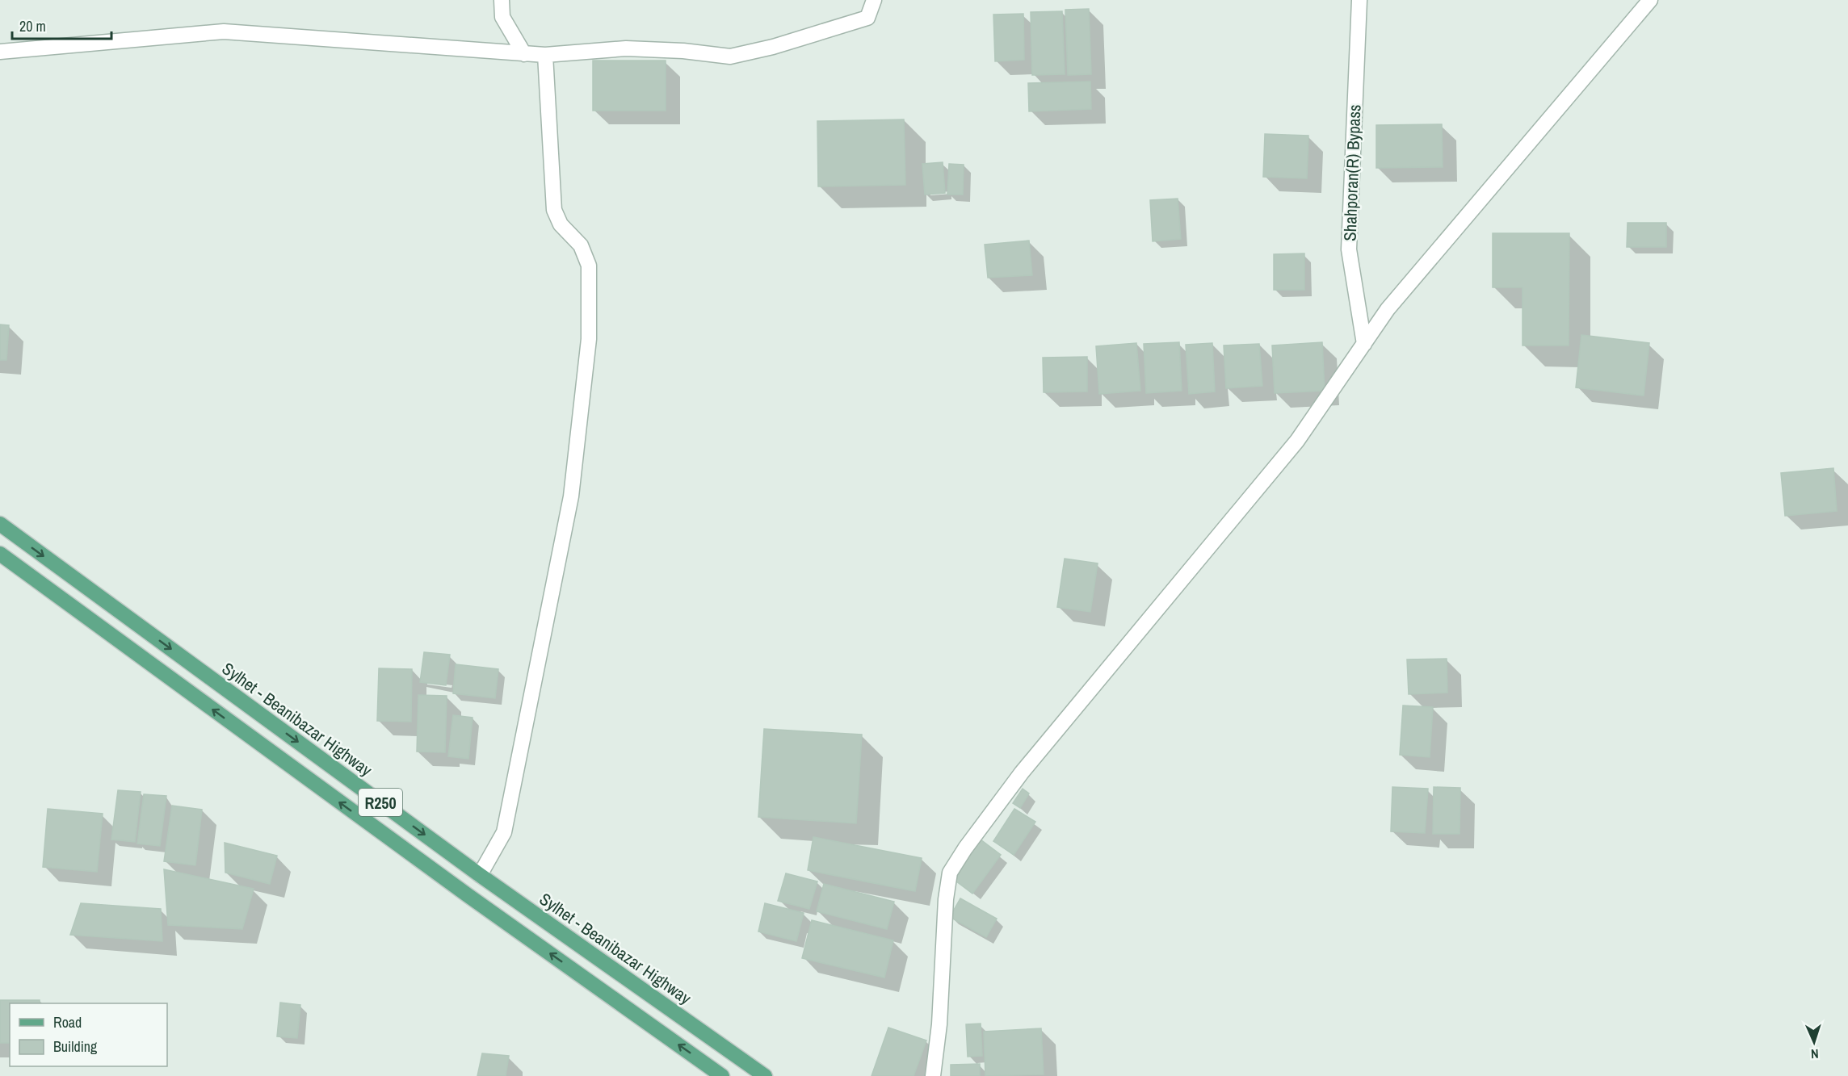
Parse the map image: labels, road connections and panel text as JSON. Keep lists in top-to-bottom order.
{
  "streets": {
    "main road": ["Sylhet - Beanibazar Highway", "R250"],
    "street": ["Shahporan(R) Bypass"]
  },
  "legend": ["Road", "Building"],
  "scale_bar": "20 m",
  "north": "bottom"
}
